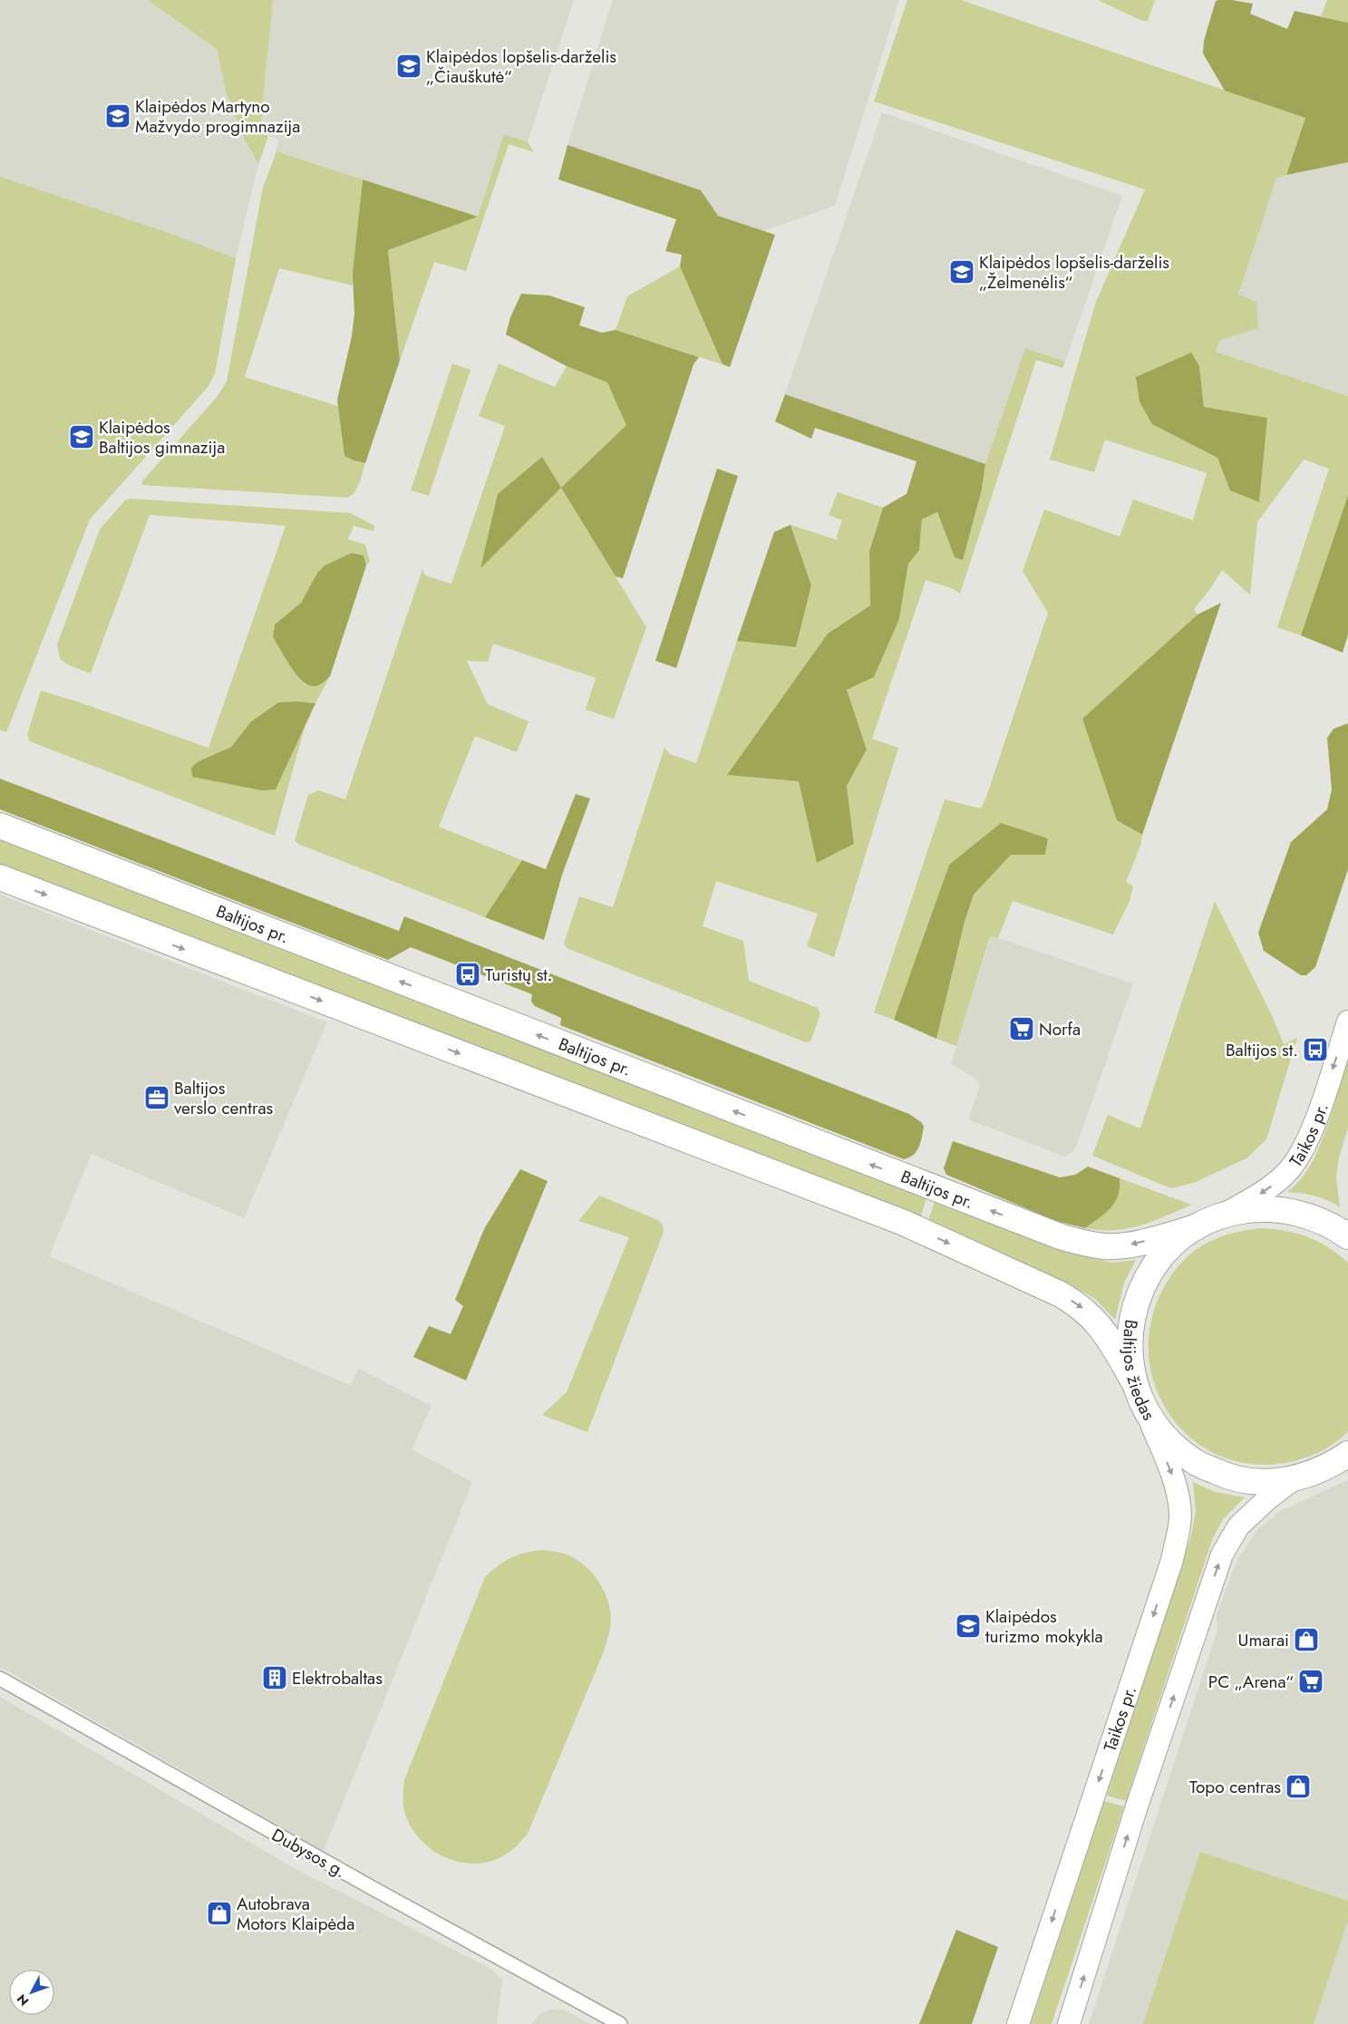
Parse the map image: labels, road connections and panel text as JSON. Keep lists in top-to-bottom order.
{
  "streets": {
    "highway": ["Baltijos pr.", "Baltijos žiedas"],
    "main road": ["Taikos pr."],
    "street": ["Dubysos g."]
  },
  "crossings": [
    ["Baltijos pr.", "Baltijos žiedas"],
    ["Taikos pr.", "Baltijos žiedas"]
  ],
  "places": {
    "school or university": [
      "Klaipėdos lopšelis-darželis „Čiauškutė“",
      "Klaipėdos Martyno Mažvydo progimnazija",
      "Klaipėdos lopšelis-darželis „Želmenėlis“",
      "Klaipėdos Baltijos gimnazija",
      "Klaipėdos turizmo mokykla"
    ],
    "bus stop": ["Turistų st.", "Baltijos st."],
    "supermarket": ["Norfa", "PC „Arena“"],
    "office": ["Baltijos verslo centras"],
    "shop": ["Umarai", "Topo centras", "Autobrava Motors Klaipėda"],
    "building": ["Elektrobaltas"]
  },
  "north": "bottom left"
}
